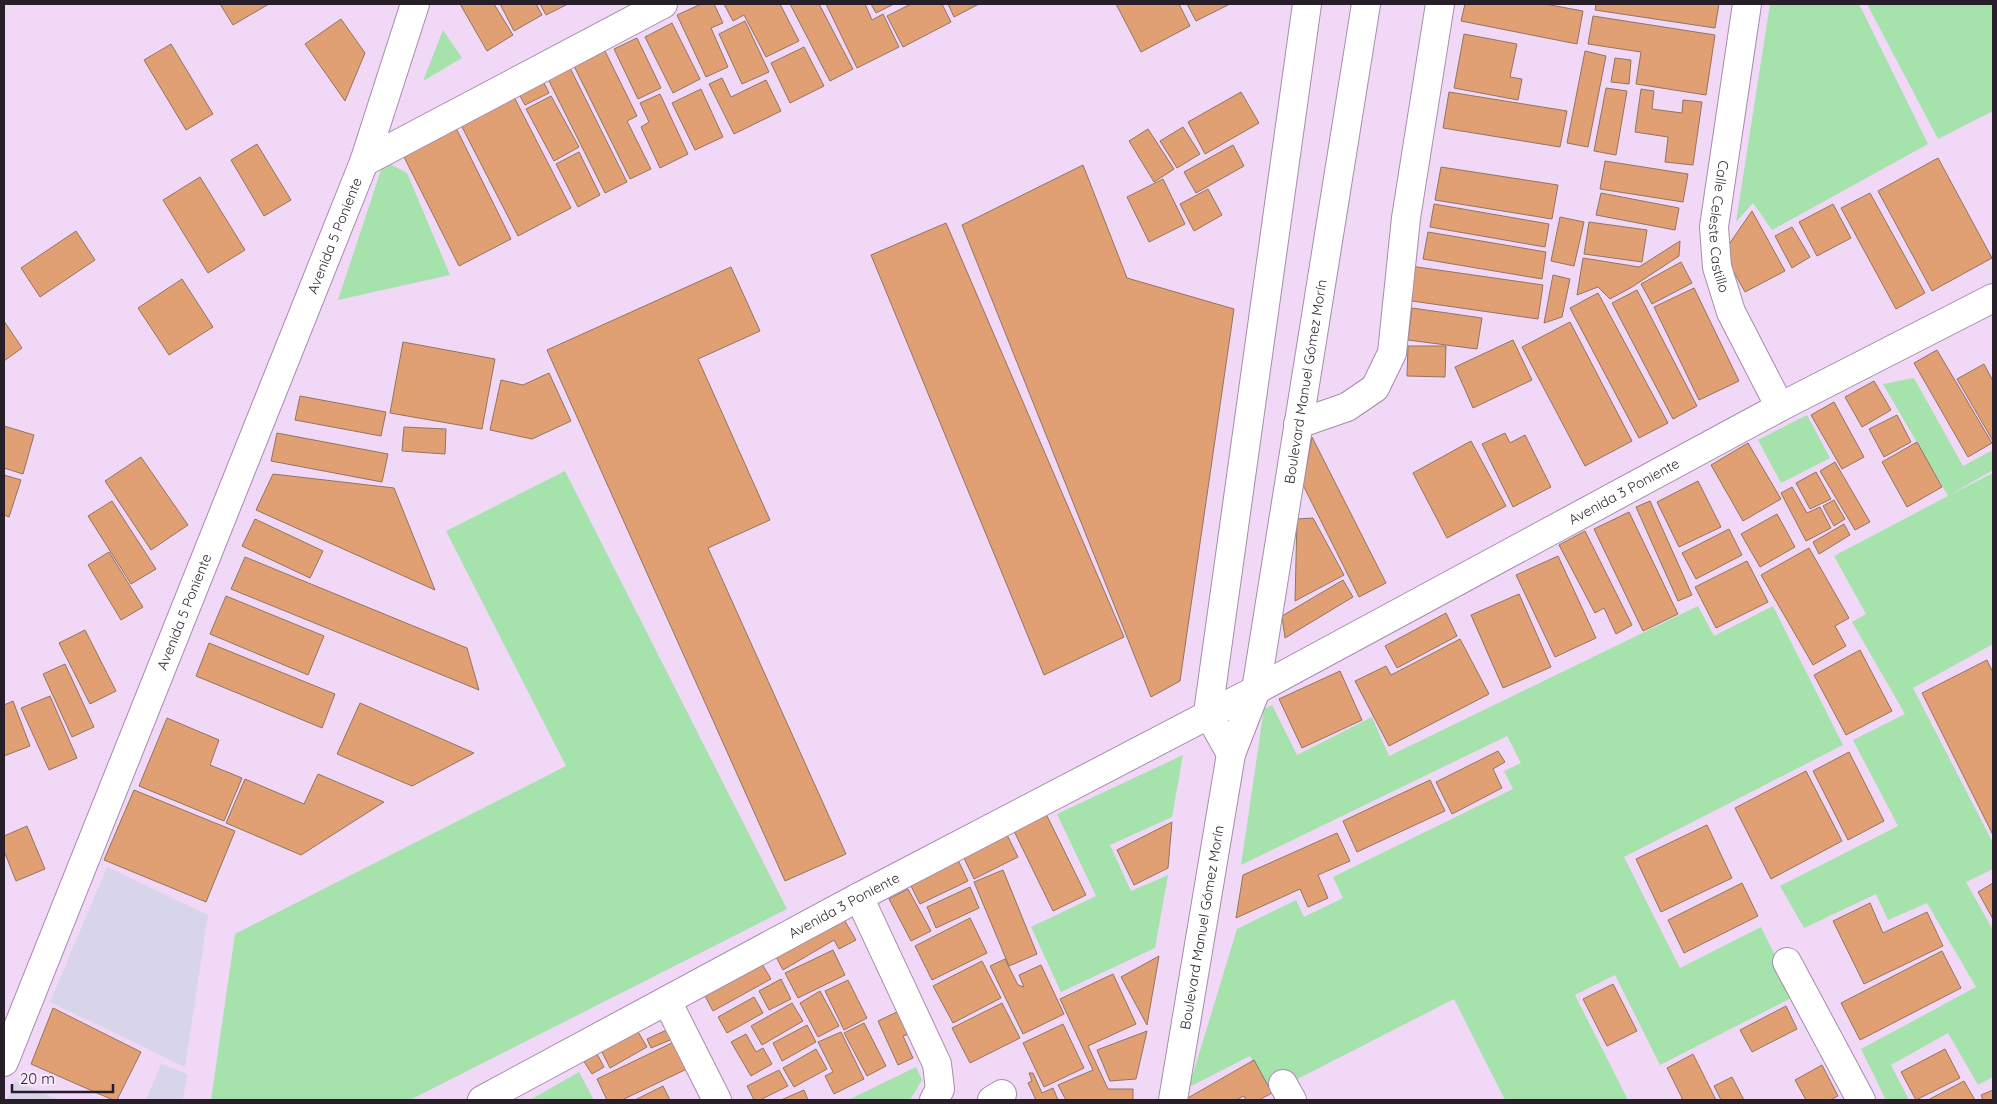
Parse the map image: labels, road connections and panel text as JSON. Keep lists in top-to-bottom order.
{
  "streets": {
    "street": [
      "Calle Celeste Castillo",
      "Avenida 5 Poniente",
      "Boulevard Manuel Gómez Morín",
      "Avenida 3 Poniente"
    ]
  },
  "crossings": [
    ["Calle Celeste Castillo", "Avenida 3 Poniente"],
    ["Boulevard Manuel Gómez Morín", "Avenida 3 Poniente"]
  ],
  "scale_bar": "20 m"
}
